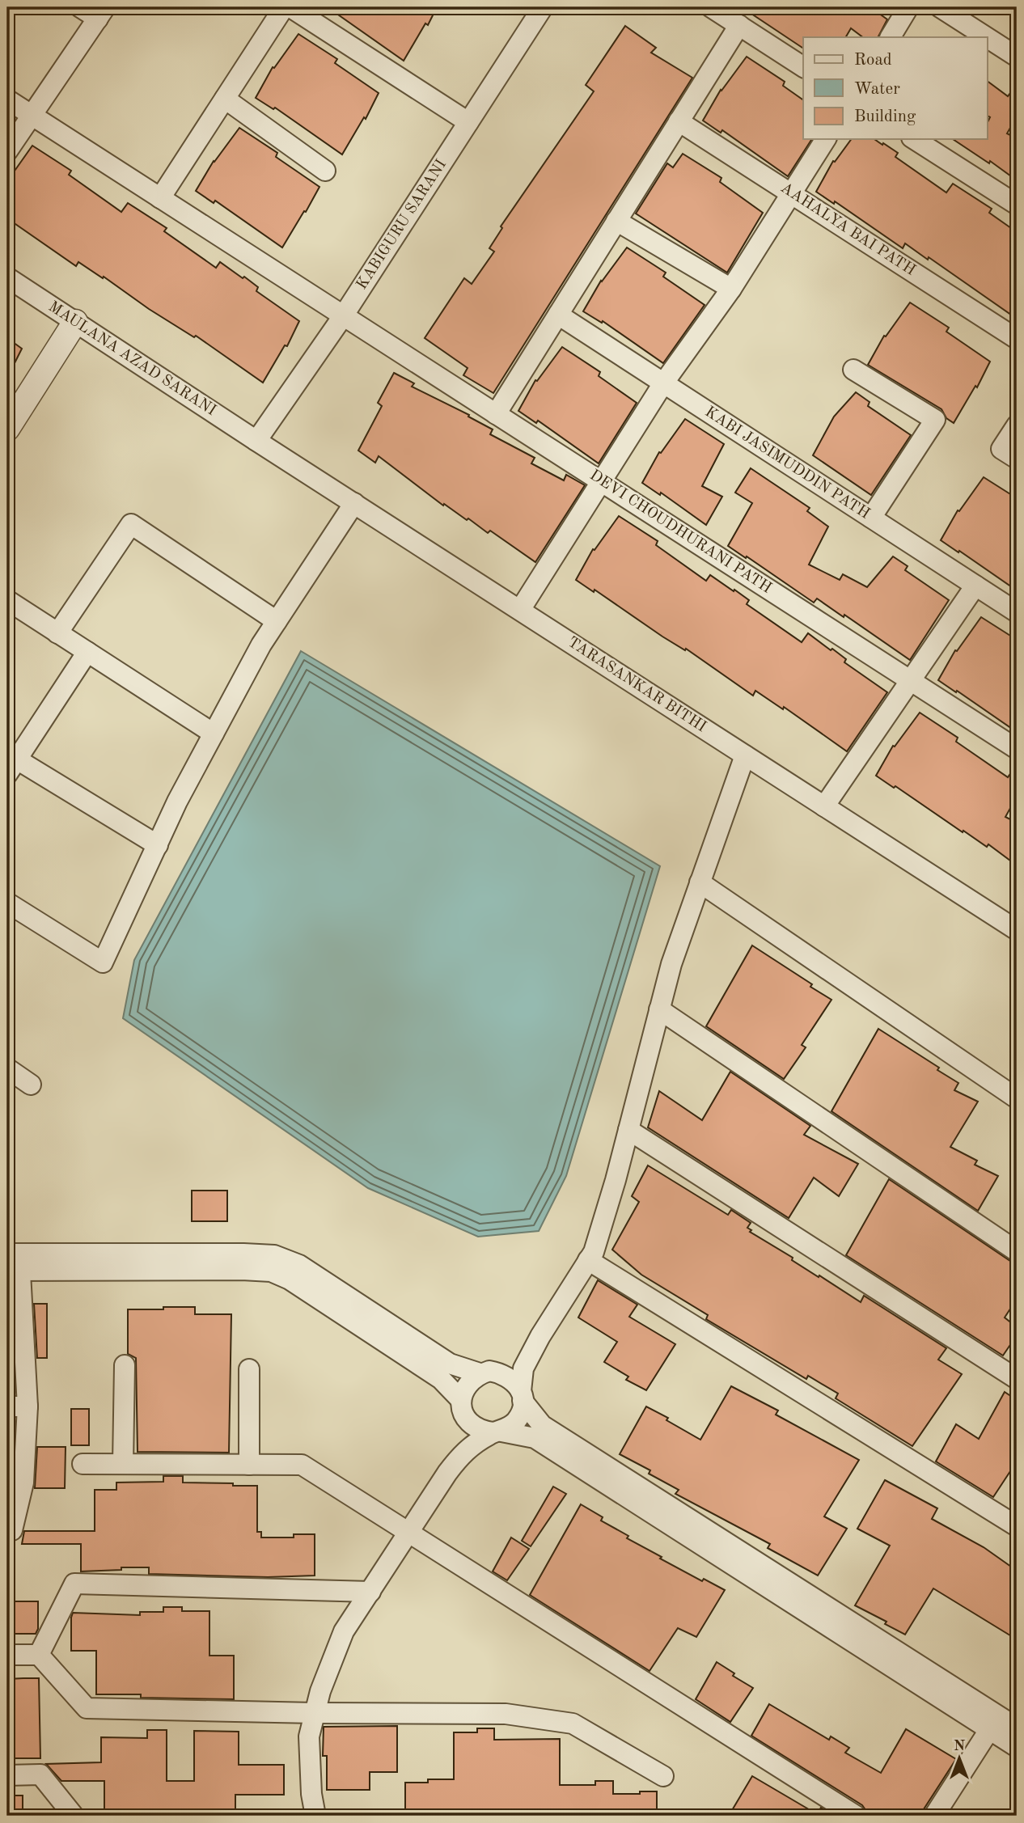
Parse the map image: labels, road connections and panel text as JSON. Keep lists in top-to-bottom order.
{
  "streets": {
    "street": [
      "KABIGURU SARANI",
      "AAHALYA BAI PATH",
      "MAULANA AZAD SARANI",
      "KABI JASIMUDDIN PATH",
      "DEVI CHOUDHURANI PATH",
      "TARASANKAR BITHI"
    ]
  },
  "crossings": [
    ["KABIGURU SARANI", "MAULANA AZAD SARANI"],
    ["KABIGURU SARANI", "DEVI CHOUDHURANI PATH"],
    ["KABIGURU SARANI", "TARASANKAR BITHI"],
    ["MAULANA AZAD SARANI", "TARASANKAR BITHI"]
  ],
  "legend": ["Road", "Water", "Building"],
  "north": "top"
}
